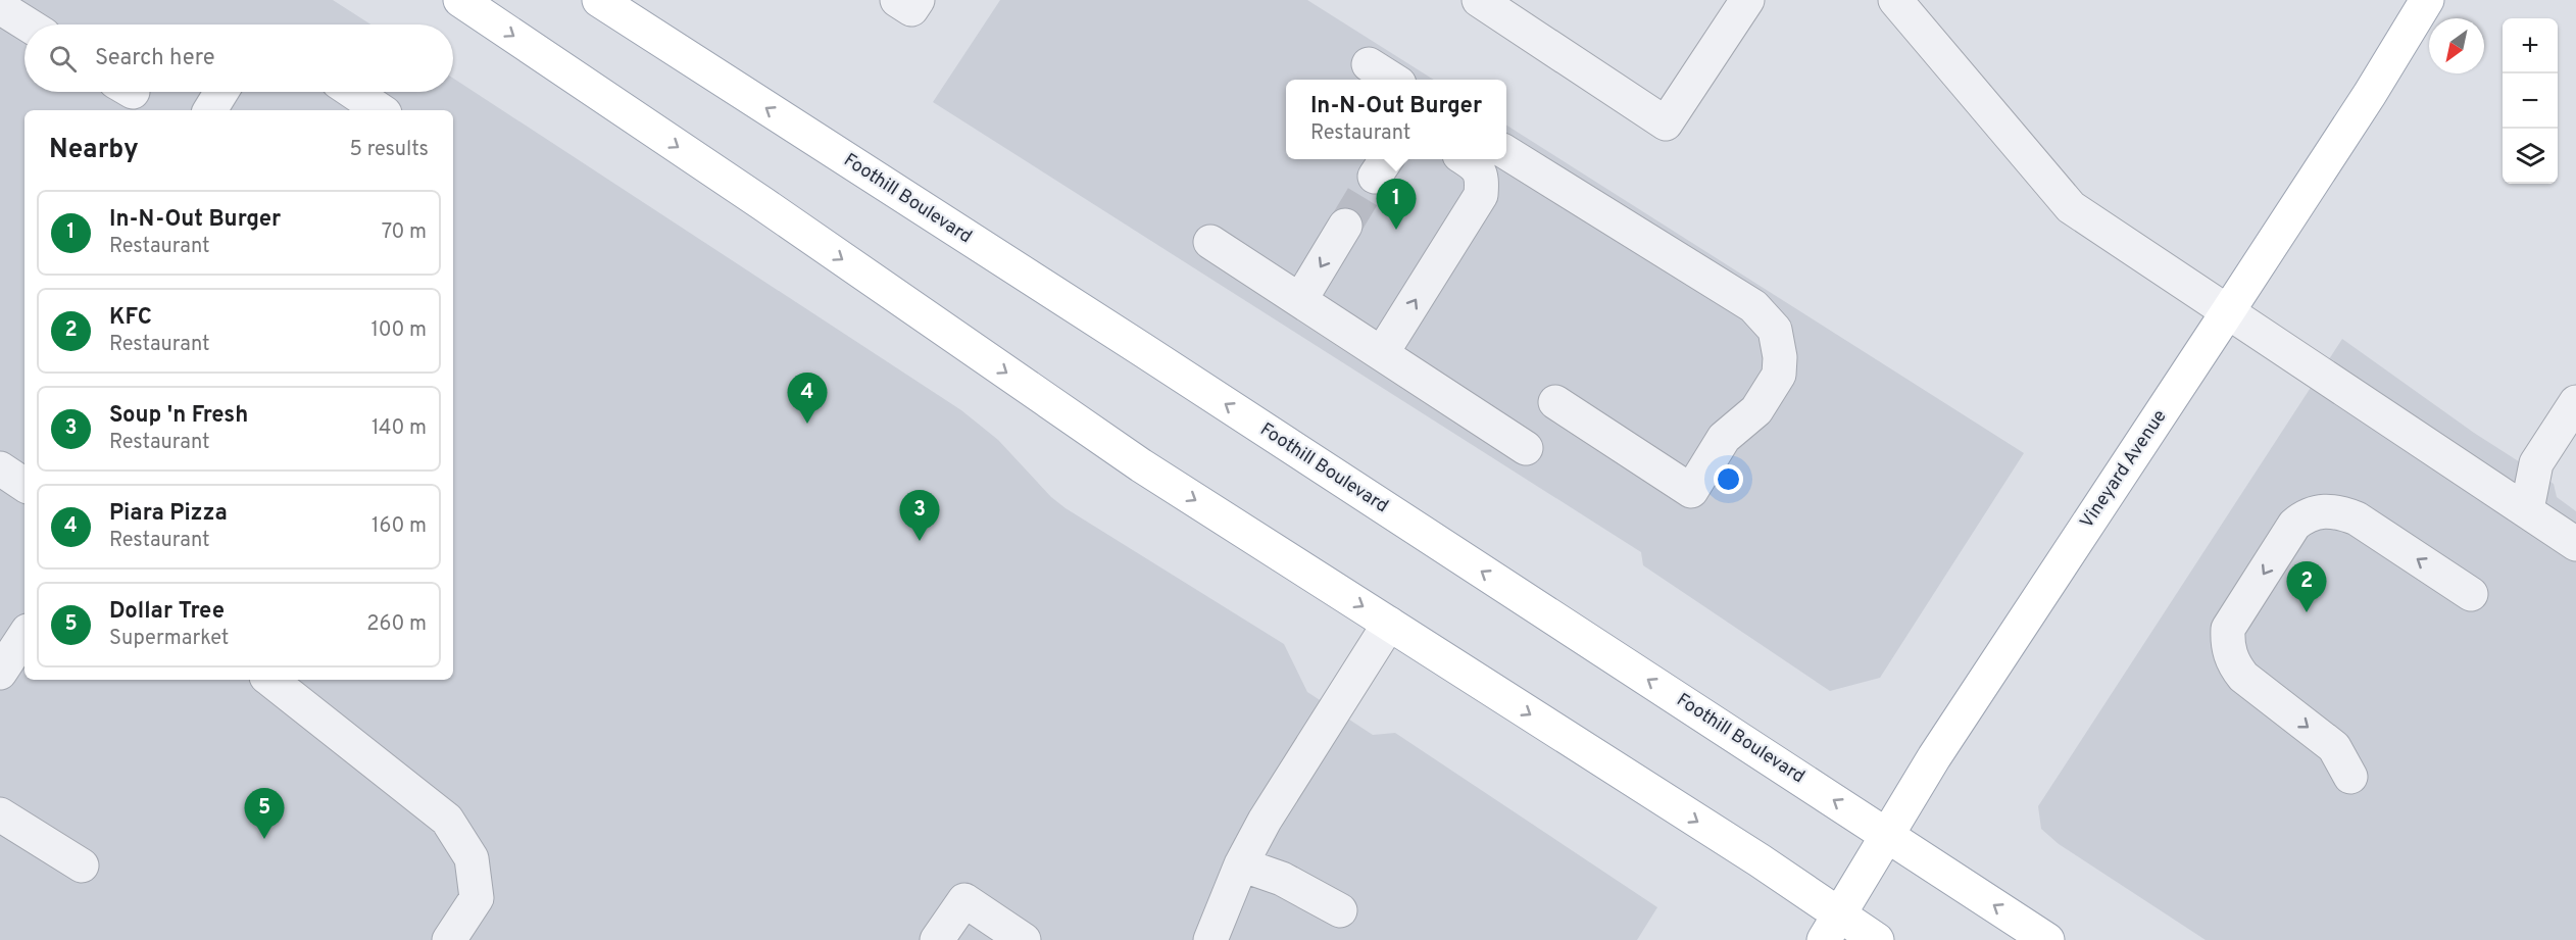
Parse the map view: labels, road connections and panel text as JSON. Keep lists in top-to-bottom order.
{
  "streets": {
    "main road": ["Foothill Boulevard", "Vineyard Avenue"]
  },
  "crossings": [
    ["Foothill Boulevard", "Vineyard Avenue"]
  ],
  "north": "bottom left",
  "page": {
    "map_buttons": ["+", "−"],
    "search": "Search here",
    "popup": ["In-N-Out Burger", "Restaurant"],
    "heading": ["Nearby", "5 results"],
    "pins": [
      "1",
      "4",
      "3",
      "2",
      "5"
    ],
    "list": [
      {
        "mark": "1",
        "name": "In-N-Out Burger",
        "note": "Restaurant",
        "value": "70 m"
      },
      {
        "mark": "2",
        "name": "KFC",
        "note": "Restaurant",
        "value": "100 m"
      },
      {
        "mark": "3",
        "name": "Soup 'n Fresh",
        "note": "Restaurant",
        "value": "140 m"
      },
      {
        "mark": "4",
        "name": "Piara Pizza",
        "note": "Restaurant",
        "value": "160 m"
      },
      {
        "mark": "5",
        "name": "Dollar Tree",
        "note": "Supermarket",
        "value": "260 m"
      }
    ]
  }
}
